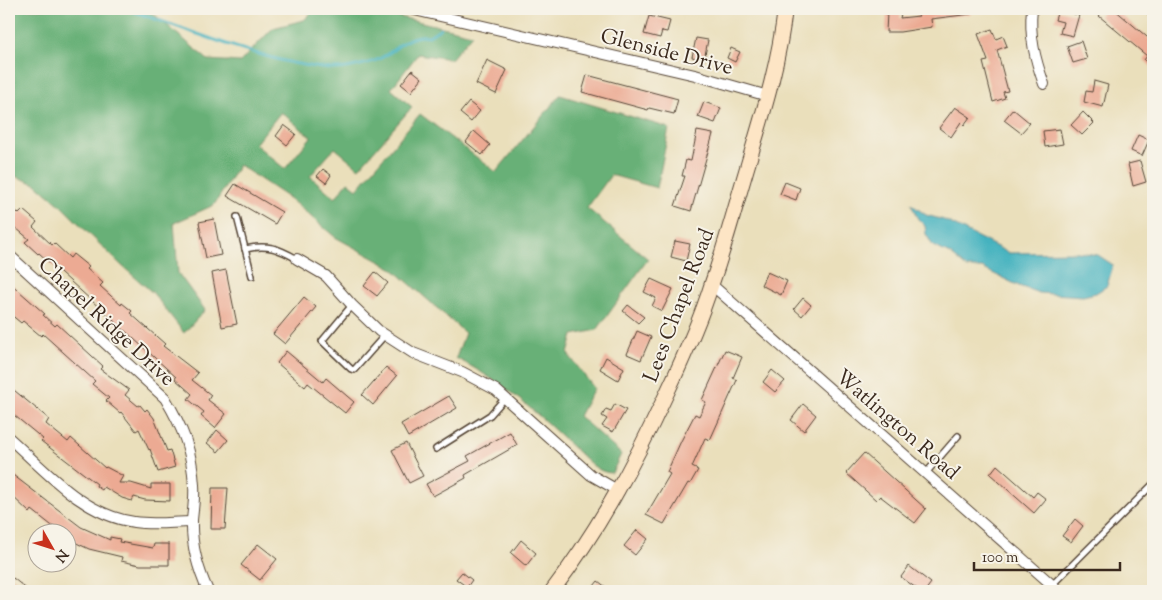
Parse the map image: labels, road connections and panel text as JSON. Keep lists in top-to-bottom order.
{
  "streets": {
    "main road": ["Lees Chapel Road"],
    "street": ["Glenside Drive", "Chapel Ridge Drive", "Watlington Road"]
  },
  "crossings": [
    ["Glenside Drive", "Lees Chapel Road"],
    ["Lees Chapel Road", "Watlington Road"]
  ],
  "scale_bar": "100 m",
  "north": "bottom right"
}
